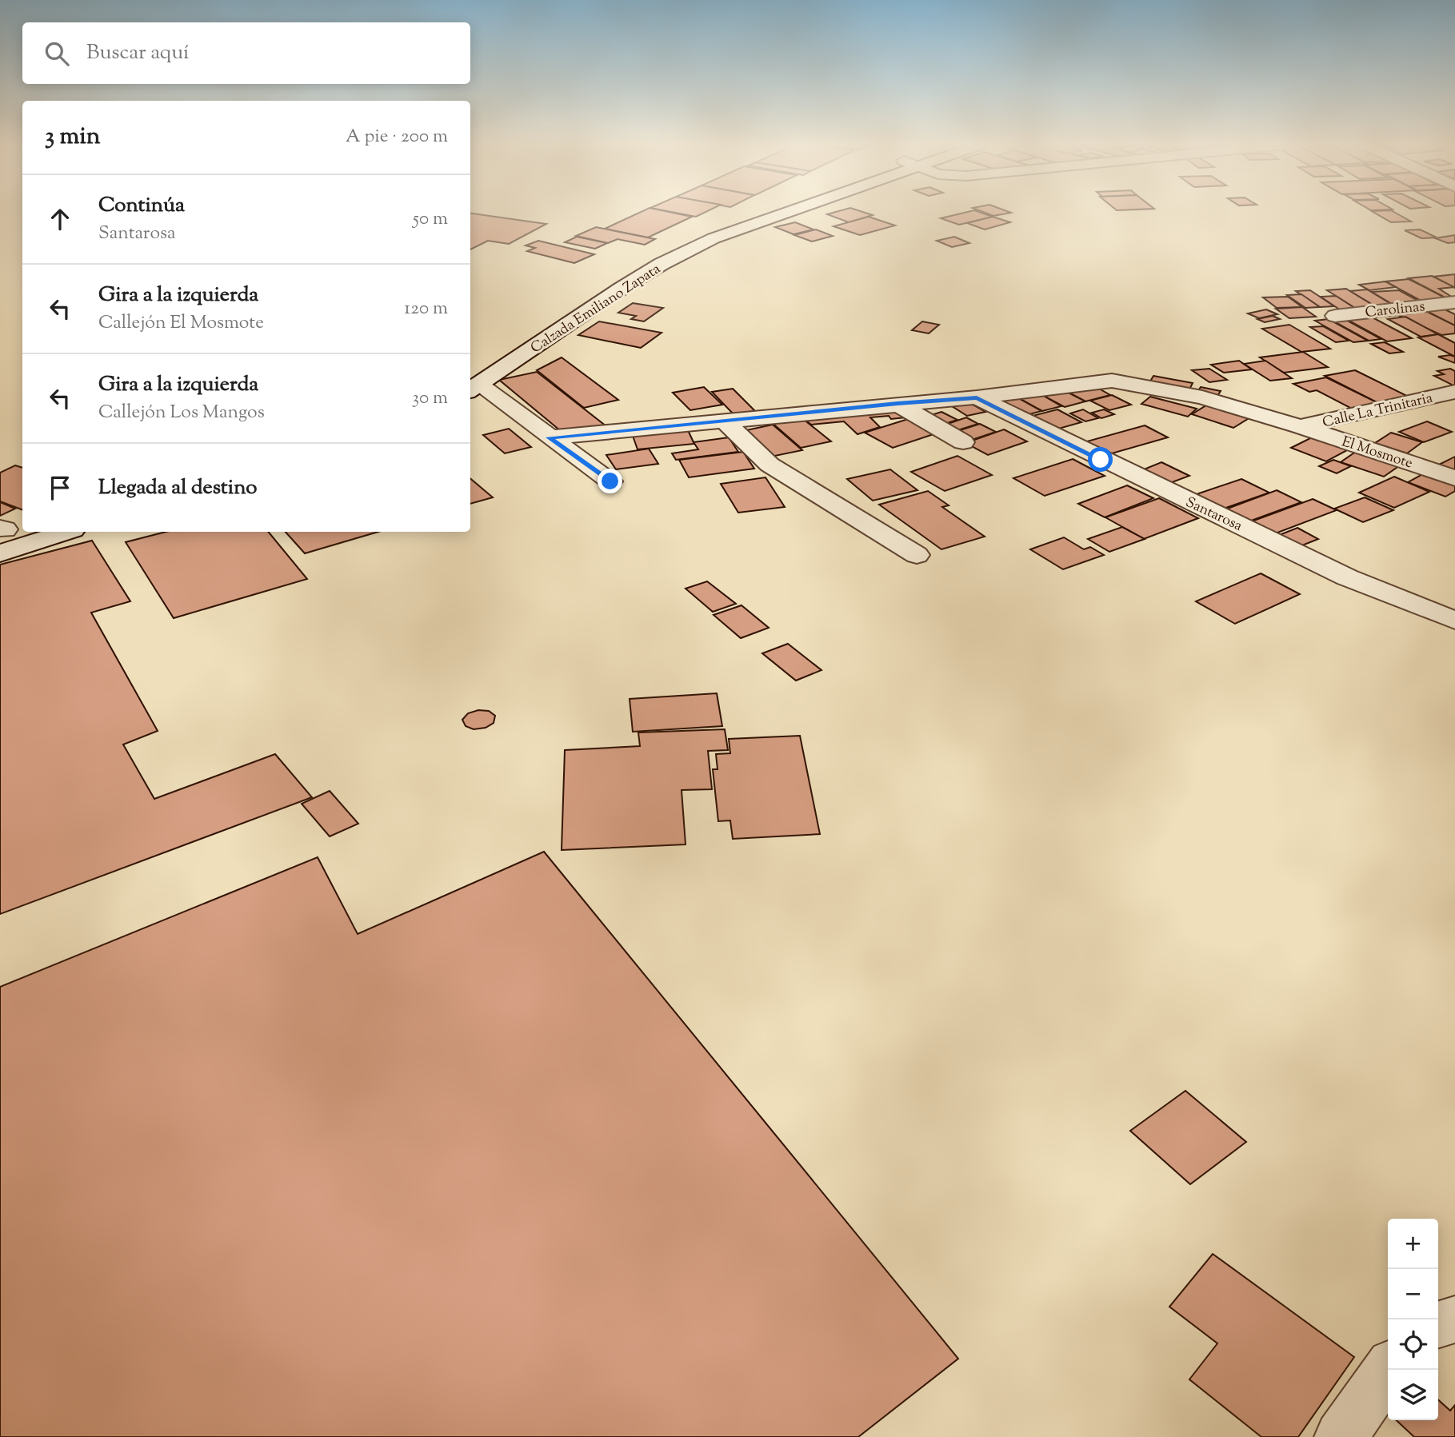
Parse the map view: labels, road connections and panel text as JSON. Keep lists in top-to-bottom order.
{
  "streets": {
    "street": [
      "Calzada Emiliano Zapata",
      "Carolinas",
      "Calle La Trinitaria",
      "El Mosmote",
      "Santarosa"
    ]
  },
  "crossings": [
    ["Calle La Trinitaria", "El Mosmote"],
    ["El Mosmote", "Santarosa"]
  ],
  "page": {
    "search": "Buscar aquí",
    "heading": ["3 min", "A pie · 200 m"],
    "list": [
      ["Continúa", "Santarosa", "50 m"],
      ["Gira a la izquierda", "Callejón El Mosmote", "120 m"],
      ["Gira a la izquierda", "Callejón Los Mangos", "30 m"],
      "Llegada al destino"
    ],
    "map_buttons": ["+", "−"]
  }
}
